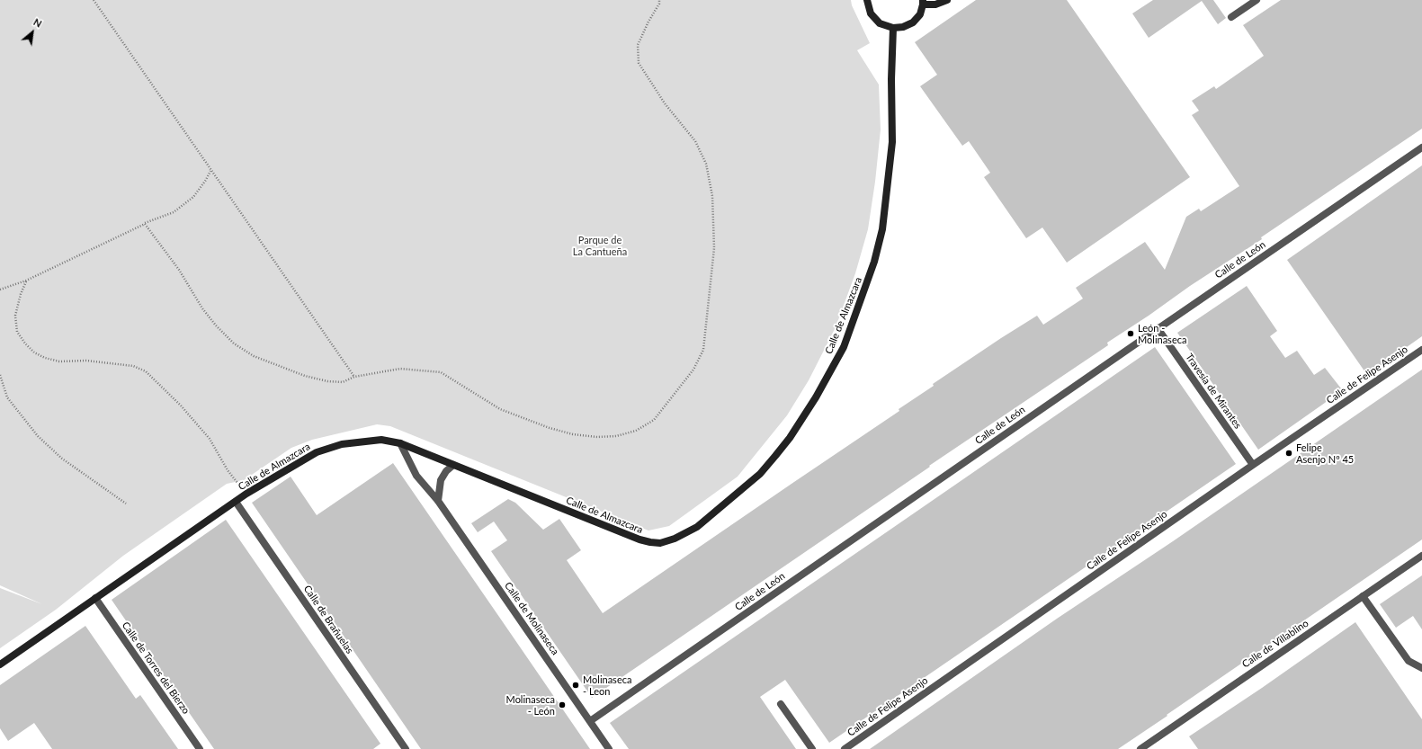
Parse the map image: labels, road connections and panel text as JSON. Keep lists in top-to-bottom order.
{
  "streets": {
    "street": [
      "Calle de León",
      "Calle de Almazcara",
      "Calle de Felipe Asenjo",
      "Travesía de Mirantes",
      "Calle de Molinaseca",
      "Calle de Brañuelas",
      "Calle de Villablino",
      "Calle de Torres del Bierzo"
    ]
  },
  "crossings": [
    ["Calle de León", "Travesía de Mirantes"],
    ["Calle de León", "Calle de Molinaseca"],
    ["Calle de Almazcara", "Calle de Molinaseca"],
    ["Calle de Almazcara", "Calle de Brañuelas"],
    ["Calle de Almazcara", "Calle de Torres del Bierzo"],
    ["Calle de Felipe Asenjo", "Travesía de Mirantes"]
  ],
  "parks": ["Parque de La Cantueña"],
  "places": [
    "León - Molinaseca",
    "Felipe Asenjo Nº 45",
    "Molinaseca - Leon",
    "Molinaseca - León"
  ],
  "north": "top right"
}
